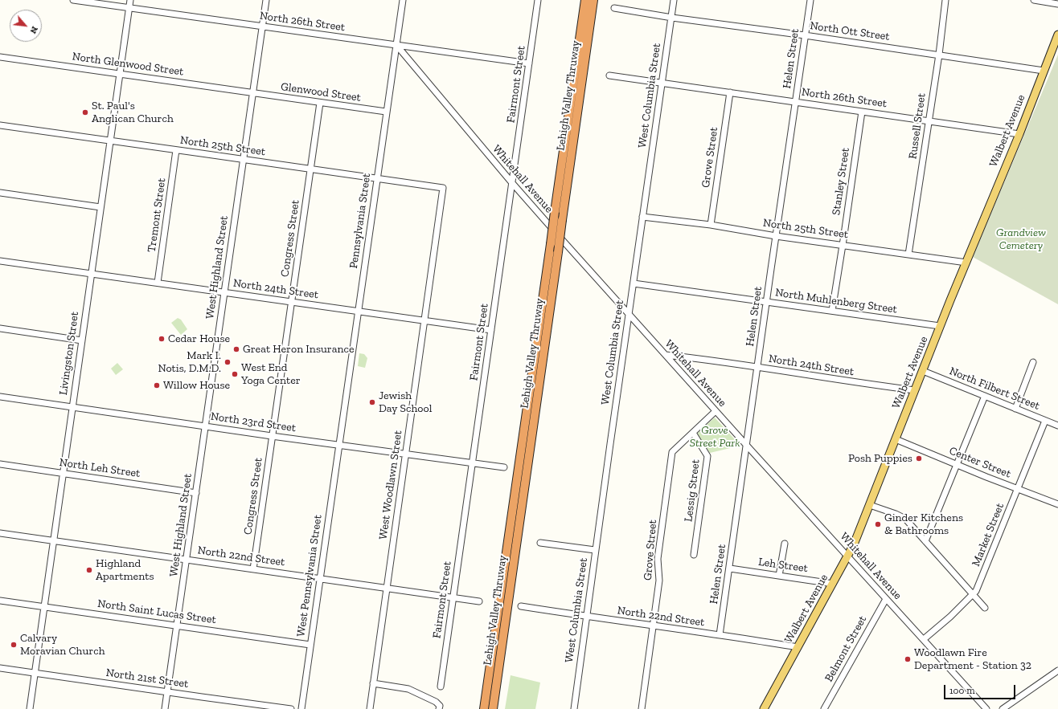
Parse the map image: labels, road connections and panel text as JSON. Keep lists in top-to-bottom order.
{
  "streets": {
    "highway": ["Lehigh Valley Thruway"],
    "main road": ["Walbert Avenue"],
    "street": [
      "North 26th Street",
      "North Ott Street",
      "Helen Street",
      "North Glenwood Street",
      "Fairmont Street",
      "Glenwood Street",
      "West Columbia Street",
      "Russell Street",
      "North 25th Street",
      "Grove Street",
      "Whitehall Avenue",
      "Stanley Street",
      "Tremont Street",
      "Pennsylvania Street",
      "Congress Street",
      "West Highland Street",
      "North 24th Street",
      "North Muhlenberg Street",
      "Livingston Street",
      "North Filbert Street",
      "North 23rd Street",
      "Center Street",
      "North Leh Street",
      "West Woodlawn Street",
      "Lessig Street",
      "Market Street",
      "North 22nd Street",
      "Leh Street",
      "West Pennsylvania Street",
      "North Saint Lucas Street",
      "Belmont Street",
      "North 21st Street"
    ]
  },
  "crossings": [
    ["North 26th Street", "Helen Street"],
    ["North 26th Street", "Fairmont Street"],
    ["North 26th Street", "West Columbia Street"],
    ["North 26th Street", "Russell Street"],
    ["North 26th Street", "Walbert Avenue"],
    ["North 26th Street", "Grove Street"],
    ["North 26th Street", "Whitehall Avenue"],
    ["North 26th Street", "Stanley Street"],
    ["North 26th Street", "Pennsylvania Street"],
    ["North 26th Street", "West Highland Street"],
    ["North 26th Street", "Livingston Street"],
    ["North Ott Street", "Helen Street"],
    ["North Ott Street", "West Columbia Street"],
    ["North Ott Street", "Russell Street"],
    ["North Ott Street", "Walbert Avenue"],
    ["Helen Street", "North 25th Street"],
    ["Helen Street", "Whitehall Avenue"],
    ["Helen Street", "North 24th Street"],
    ["Helen Street", "North Muhlenberg Street"],
    ["Helen Street", "North 22nd Street"],
    ["Helen Street", "Leh Street"],
    ["North Glenwood Street", "Glenwood Street"],
    ["North Glenwood Street", "West Highland Street"],
    ["North Glenwood Street", "Livingston Street"],
    ["Fairmont Street", "Whitehall Avenue"],
    ["Fairmont Street", "North 24th Street"],
    ["Fairmont Street", "North 23rd Street"],
    ["Fairmont Street", "North 22nd Street"],
    ["Glenwood Street", "Pennsylvania Street"],
    ["Glenwood Street", "Congress Street"],
    ["Glenwood Street", "West Highland Street"],
    ["West Columbia Street", "North 25th Street"],
    ["West Columbia Street", "Whitehall Avenue"],
    ["West Columbia Street", "North Muhlenberg Street"],
    ["West Columbia Street", "North 22nd Street"],
    ["Russell Street", "North 25th Street"],
    ["Walbert Avenue", "North 25th Street"],
    ["Walbert Avenue", "Whitehall Avenue"],
    ["Walbert Avenue", "North 24th Street"],
    ["Walbert Avenue", "North Muhlenberg Street"],
    ["Walbert Avenue", "North Filbert Street"],
    ["Walbert Avenue", "Center Street"],
    ["Walbert Avenue", "North 22nd Street"],
    ["Walbert Avenue", "Leh Street"],
    ["North 25th Street", "Grove Street"],
    ["North 25th Street", "Stanley Street"],
    ["North 25th Street", "Tremont Street"],
    ["North 25th Street", "Pennsylvania Street"],
    ["North 25th Street", "Congress Street"],
    ["North 25th Street", "West Highland Street"],
    ["North 25th Street", "Livingston Street"],
    ["North 25th Street", "West Woodlawn Street"],
    ["Grove Street", "Whitehall Avenue"],
    ["Grove Street", "Lessig Street"],
    ["Grove Street", "North 22nd Street"],
    ["Whitehall Avenue", "Pennsylvania Street"],
    ["Whitehall Avenue", "North 24th Street"],
    ["Whitehall Avenue", "Market Street"],
    ["Whitehall Avenue", "Belmont Street"],
    ["Stanley Street", "North Muhlenberg Street"],
    ["Tremont Street", "North 24th Street"],
    ["Pennsylvania Street", "North 24th Street"],
    ["Pennsylvania Street", "North 23rd Street"],
    ["Pennsylvania Street", "West Pennsylvania Street"],
    ["Congress Street", "North 24th Street"],
    ["Congress Street", "North 23rd Street"],
    ["Congress Street", "North 22nd Street"],
    ["West Highland Street", "North 24th Street"],
    ["West Highland Street", "North 23rd Street"],
    ["West Highland Street", "North Leh Street"],
    ["West Highland Street", "North 22nd Street"],
    ["West Highland Street", "North Saint Lucas Street"],
    ["West Highland Street", "North 21st Street"],
    ["North 24th Street", "Livingston Street"],
    ["North 24th Street", "West Woodlawn Street"],
    ["Livingston Street", "North 23rd Street"],
    ["Livingston Street", "North Leh Street"],
    ["Livingston Street", "North 22nd Street"],
    ["Livingston Street", "North Saint Lucas Street"],
    ["Livingston Street", "North 21st Street"],
    ["North Filbert Street", "Market Street"],
    ["North 23rd Street", "West Woodlawn Street"],
    ["North 23rd Street", "West Pennsylvania Street"],
    ["Center Street", "Market Street"],
    ["West Woodlawn Street", "North 22nd Street"],
    ["North 22nd Street", "West Pennsylvania Street"],
    ["West Pennsylvania Street", "North Saint Lucas Street"]
  ],
  "parks": ["Grandview Cemetery", "Grove Street Park"],
  "places": [
    "St. Paul's Anglican Church",
    "Cedar House",
    "Great Heron Insurance",
    "Mark I. Notis, D.M.D.",
    "West End Yoga Center",
    "Willow House",
    "Jewish Day School",
    "Posh Puppies",
    "Ginder Kitchens & Bathrooms",
    "Highland Apartments",
    "Calvary Moravian Church",
    "Woodlawn Fire Department - Station 32"
  ],
  "scale_bar": "100 m",
  "north": "bottom right"
}
